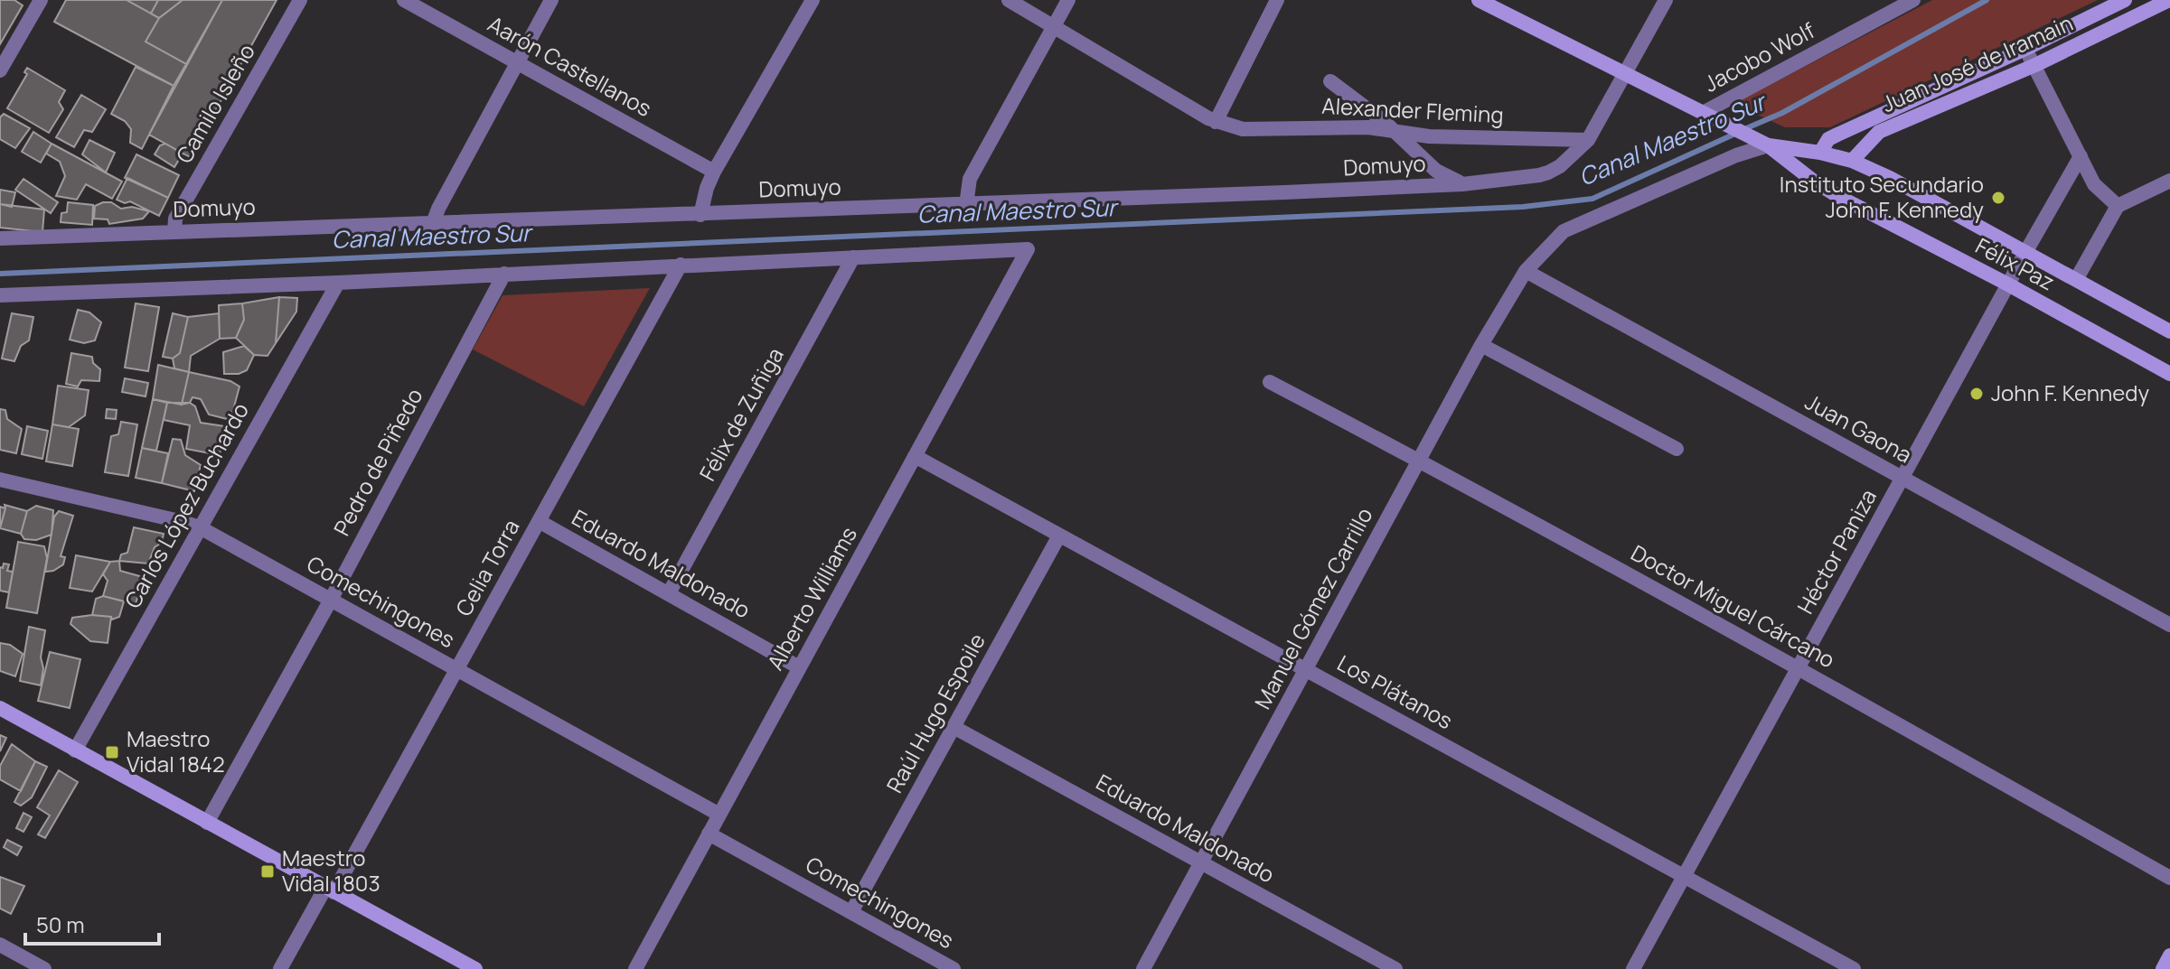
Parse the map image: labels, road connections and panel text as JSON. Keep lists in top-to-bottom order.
{
  "streets": {
    "main road": ["Juan José de Iramain", "Félix Paz"],
    "street": [
      "Jacobo Wolf",
      "Aarón Castellanos",
      "Camilo Isleño",
      "Alexander Fleming",
      "Domuyo",
      "Félix de Zuñiga",
      "Juan Gaona",
      "Pedro de Piñedo",
      "Carlos López Buchardo",
      "Héctor Paniza",
      "Eduardo Maldonado",
      "Celia Torra",
      "Alberto Williams",
      "Comechingones",
      "Doctor Miguel Cárcano",
      "Manuel Gómez Carrillo",
      "Los Plátanos",
      "Raúl Hugo Espoile"
    ]
  },
  "crossings": [
    ["Jacobo Wolf", "Félix Paz"],
    ["Juan José de Iramain", "Félix Paz"],
    ["Camilo Isleño", "Domuyo"],
    ["Alexander Fleming", "Domuyo"],
    ["Domuyo", "Félix Paz"],
    ["Félix Paz", "Héctor Paniza"],
    ["Félix Paz", "Manuel Gómez Carrillo"],
    ["Félix de Zuñiga", "Eduardo Maldonado"],
    ["Félix de Zuñiga", "Alberto Williams"],
    ["Juan Gaona", "Héctor Paniza"],
    ["Juan Gaona", "Manuel Gómez Carrillo"],
    ["Pedro de Piñedo", "Comechingones"],
    ["Carlos López Buchardo", "Comechingones"],
    ["Héctor Paniza", "Doctor Miguel Cárcano"],
    ["Héctor Paniza", "Los Plátanos"],
    ["Eduardo Maldonado", "Celia Torra"],
    ["Eduardo Maldonado", "Alberto Williams"],
    ["Eduardo Maldonado", "Manuel Gómez Carrillo"],
    ["Eduardo Maldonado", "Raúl Hugo Espoile"],
    ["Celia Torra", "Comechingones"],
    ["Alberto Williams", "Comechingones"],
    ["Alberto Williams", "Los Plátanos"],
    ["Comechingones", "Raúl Hugo Espoile"],
    ["Doctor Miguel Cárcano", "Manuel Gómez Carrillo"],
    ["Manuel Gómez Carrillo", "Los Plátanos"],
    ["Los Plátanos", "Raúl Hugo Espoile"]
  ],
  "water": ["Canal Maestro Sur"],
  "places": {
    "other": ["Instituto Secundario John F. Kennedy", "John F. Kennedy"],
    "transit": ["Maestro Vidal 1842", "Maestro Vidal 1803"]
  },
  "scale_bar": "50 m"
}
